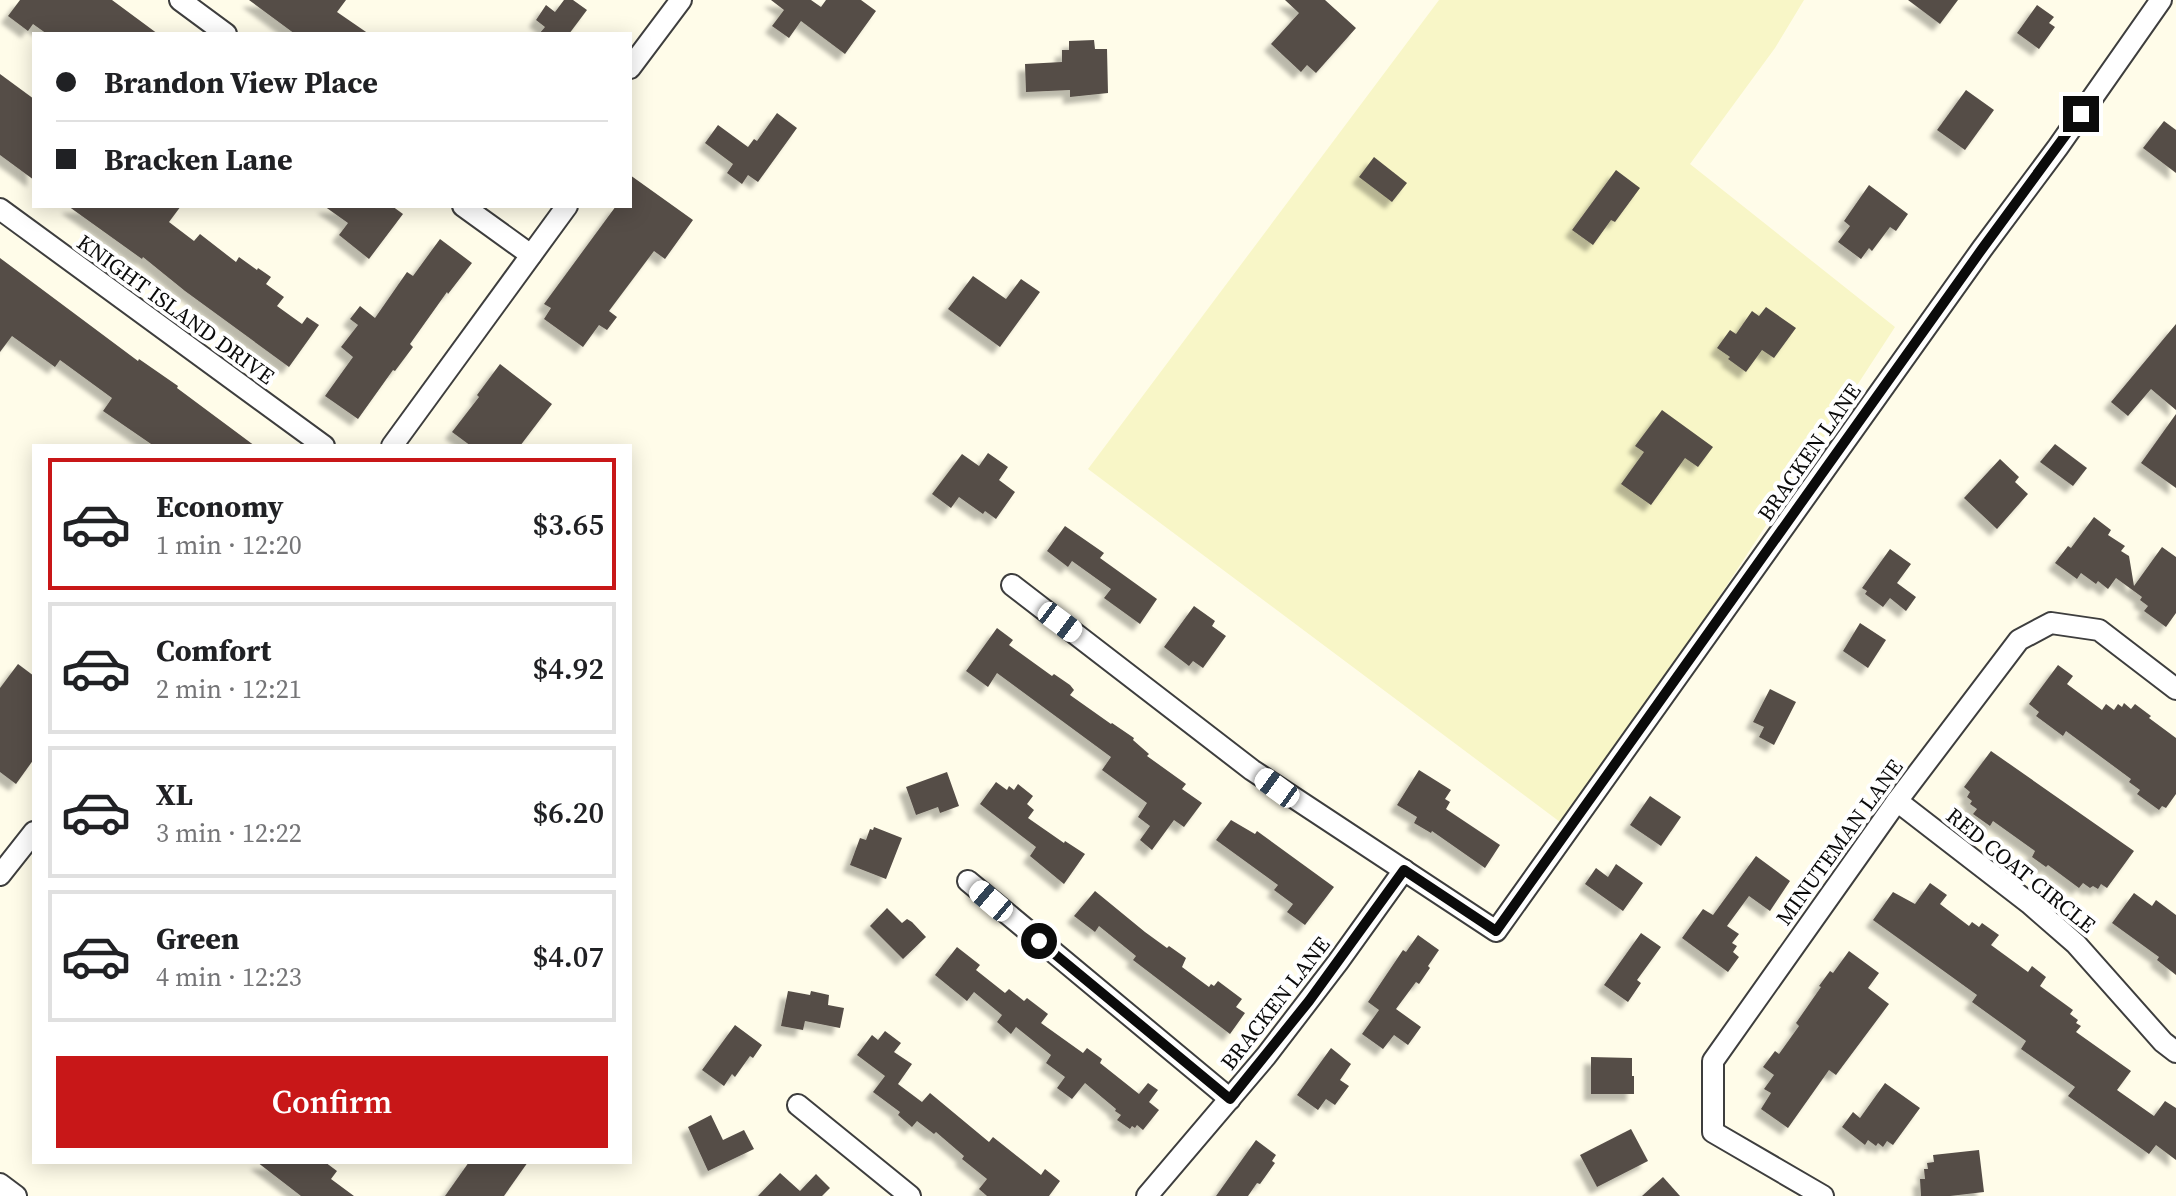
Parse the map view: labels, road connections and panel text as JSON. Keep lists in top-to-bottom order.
{
  "streets": {
    "street": [
      "KNIGHT ISLAND DRIVE",
      "BRACKEN LANE",
      "MINUTEMAN LANE",
      "RED COAT CIRCLE"
    ]
  },
  "crossings": [
    ["MINUTEMAN LANE", "RED COAT CIRCLE"]
  ],
  "page": {
    "banner": ["Brandon View Place", "Bracken Lane"],
    "list": [
      {
        "name": "Economy",
        "note": "1 min · 12:20",
        "value": "$3.65"
      },
      {
        "name": "Comfort",
        "note": "2 min · 12:21",
        "value": "$4.92"
      },
      {
        "name": "XL",
        "note": "3 min · 12:22",
        "value": "$6.20"
      },
      {
        "name": "Green",
        "note": "4 min · 12:23",
        "value": "$4.07"
      }
    ],
    "buttons": "Confirm"
  }
}
